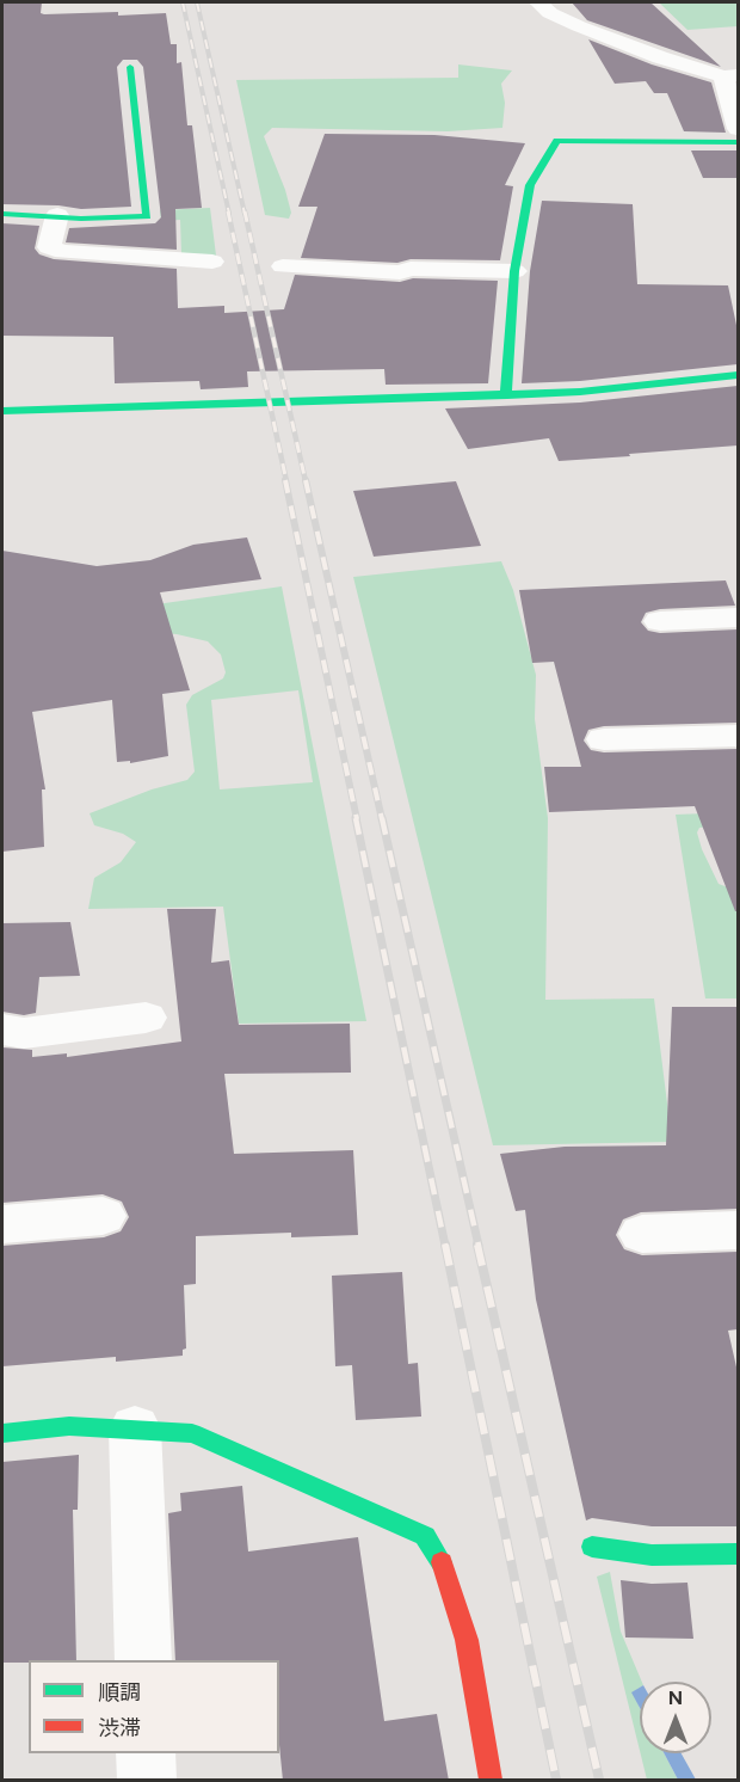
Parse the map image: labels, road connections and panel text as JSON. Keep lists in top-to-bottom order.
{
  "legend": ["順調", "渋滞"],
  "north": "top"
}
